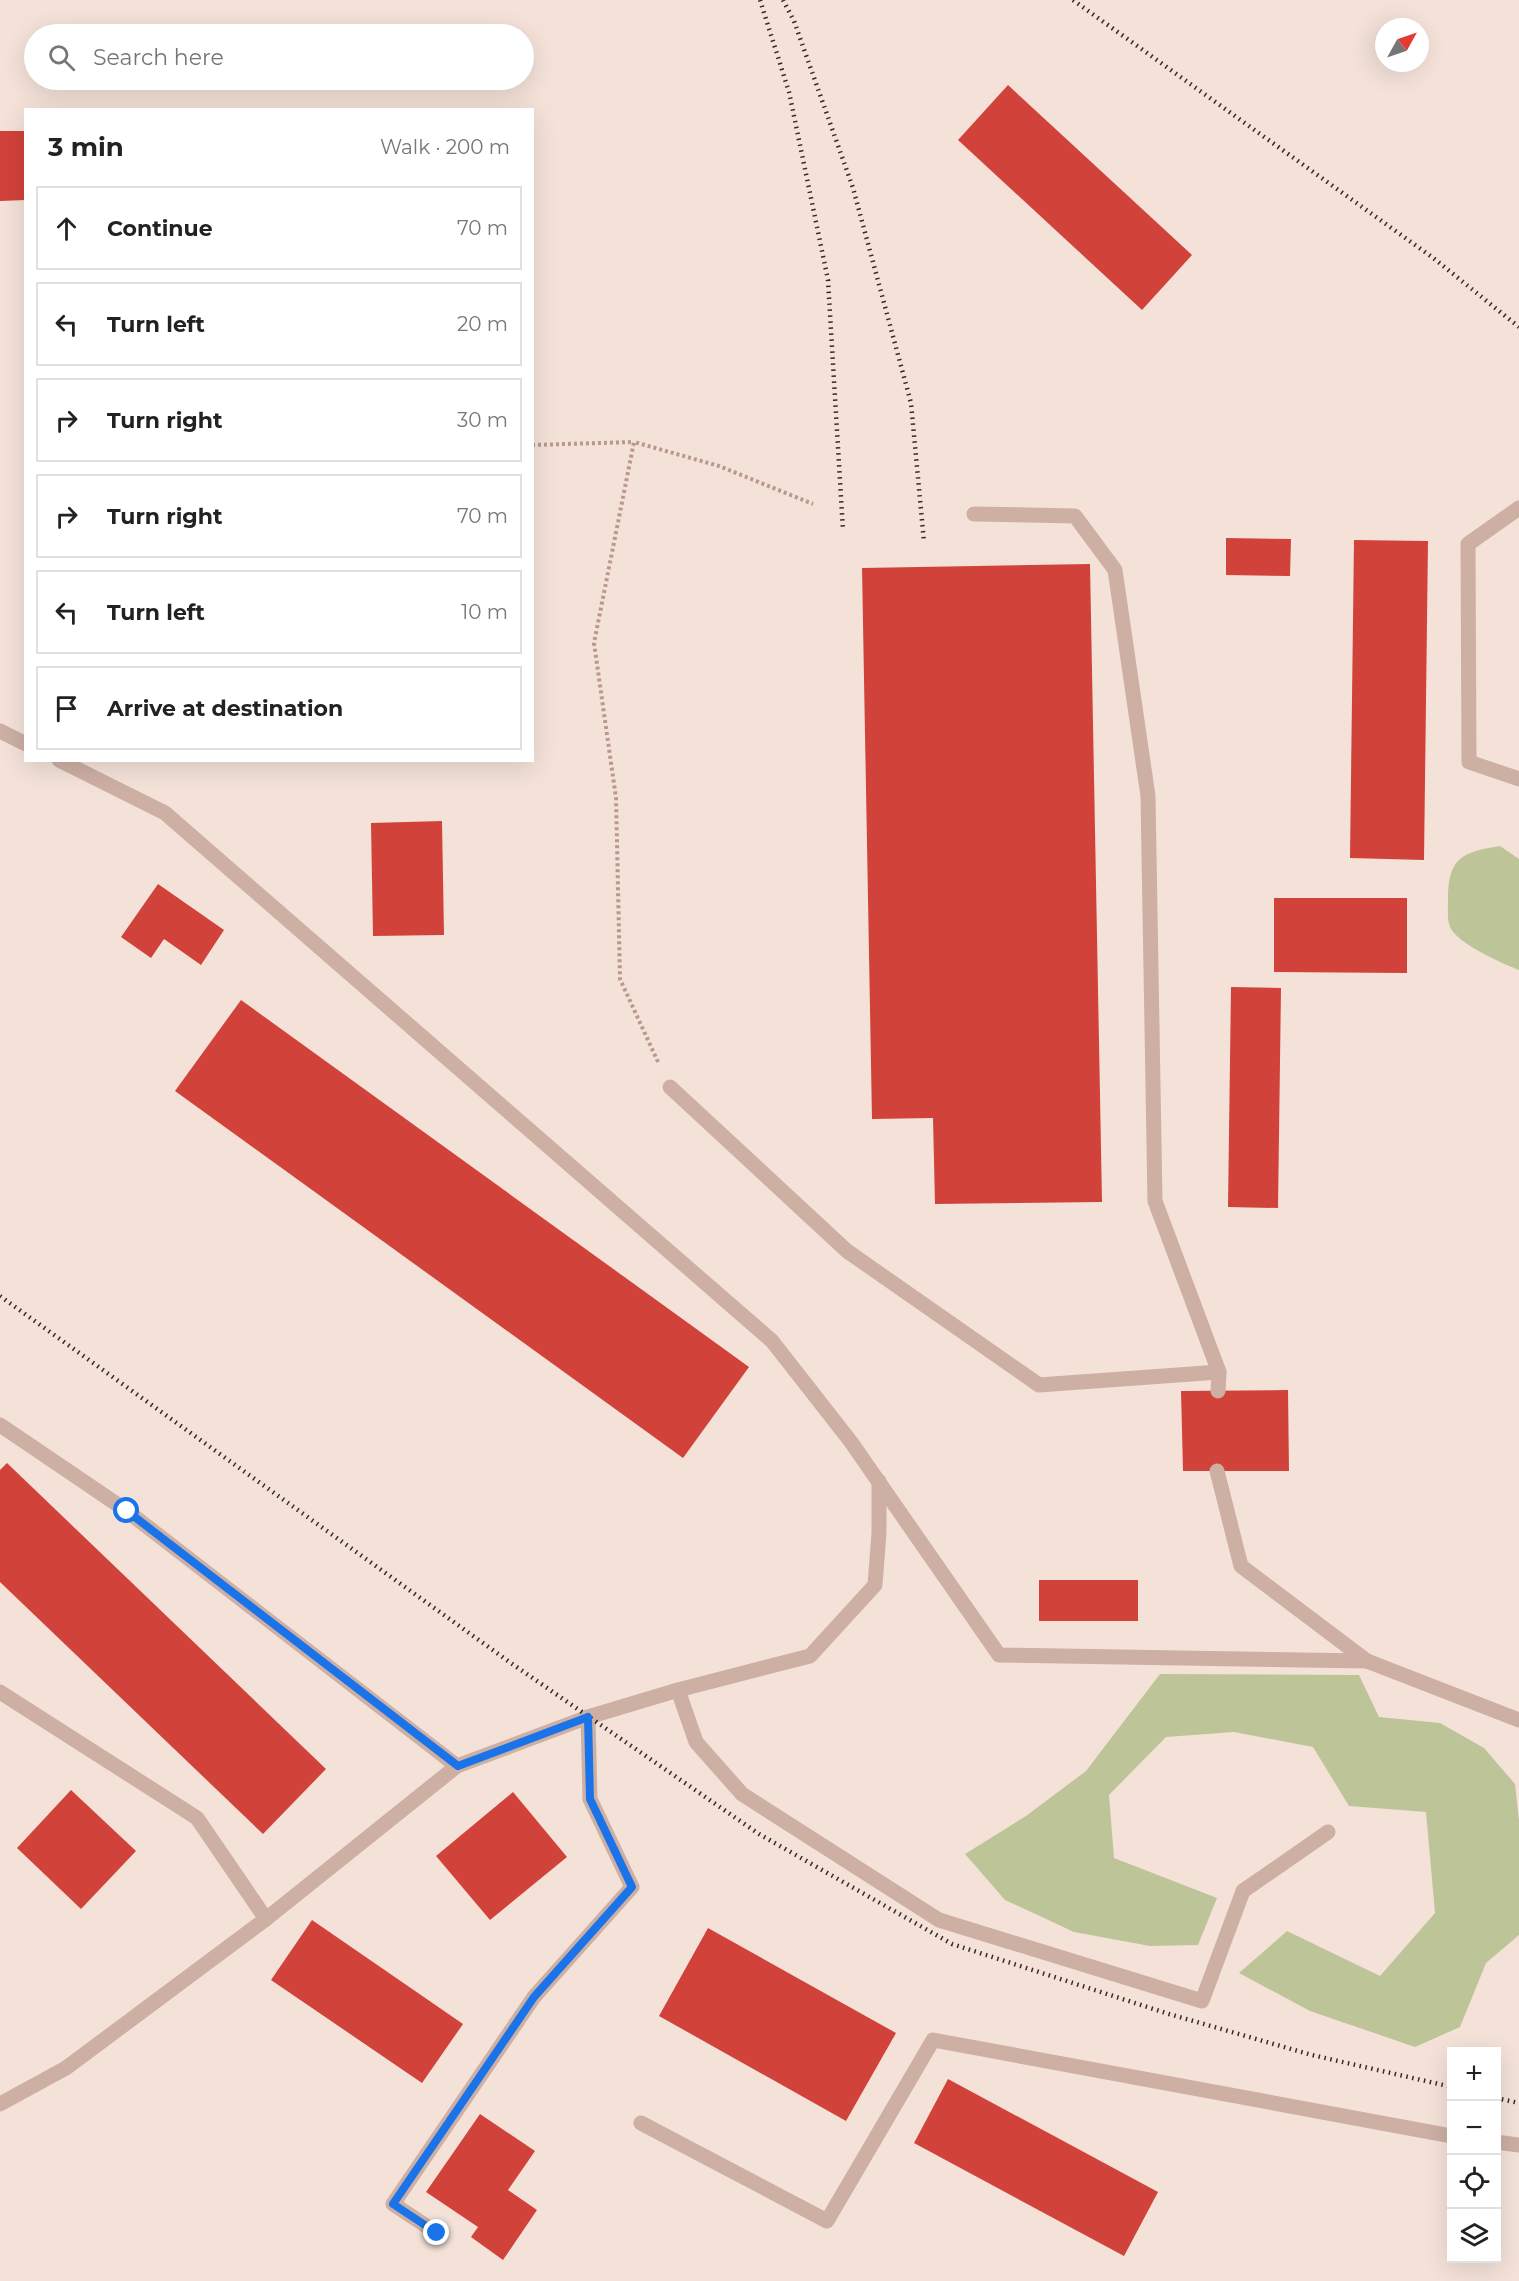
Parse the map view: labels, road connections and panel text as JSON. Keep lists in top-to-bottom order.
{
  "north": "top right",
  "page": {
    "search": "Search here",
    "heading": ["3 min", "Walk · 200 m"],
    "list": [
      ["Continue", "70 m"],
      ["Turn left", "20 m"],
      ["Turn right", "30 m"],
      ["Turn right", "70 m"],
      ["Turn left", "10 m"],
      "Arrive at destination"
    ],
    "map_buttons": ["+", "−"]
  }
}
